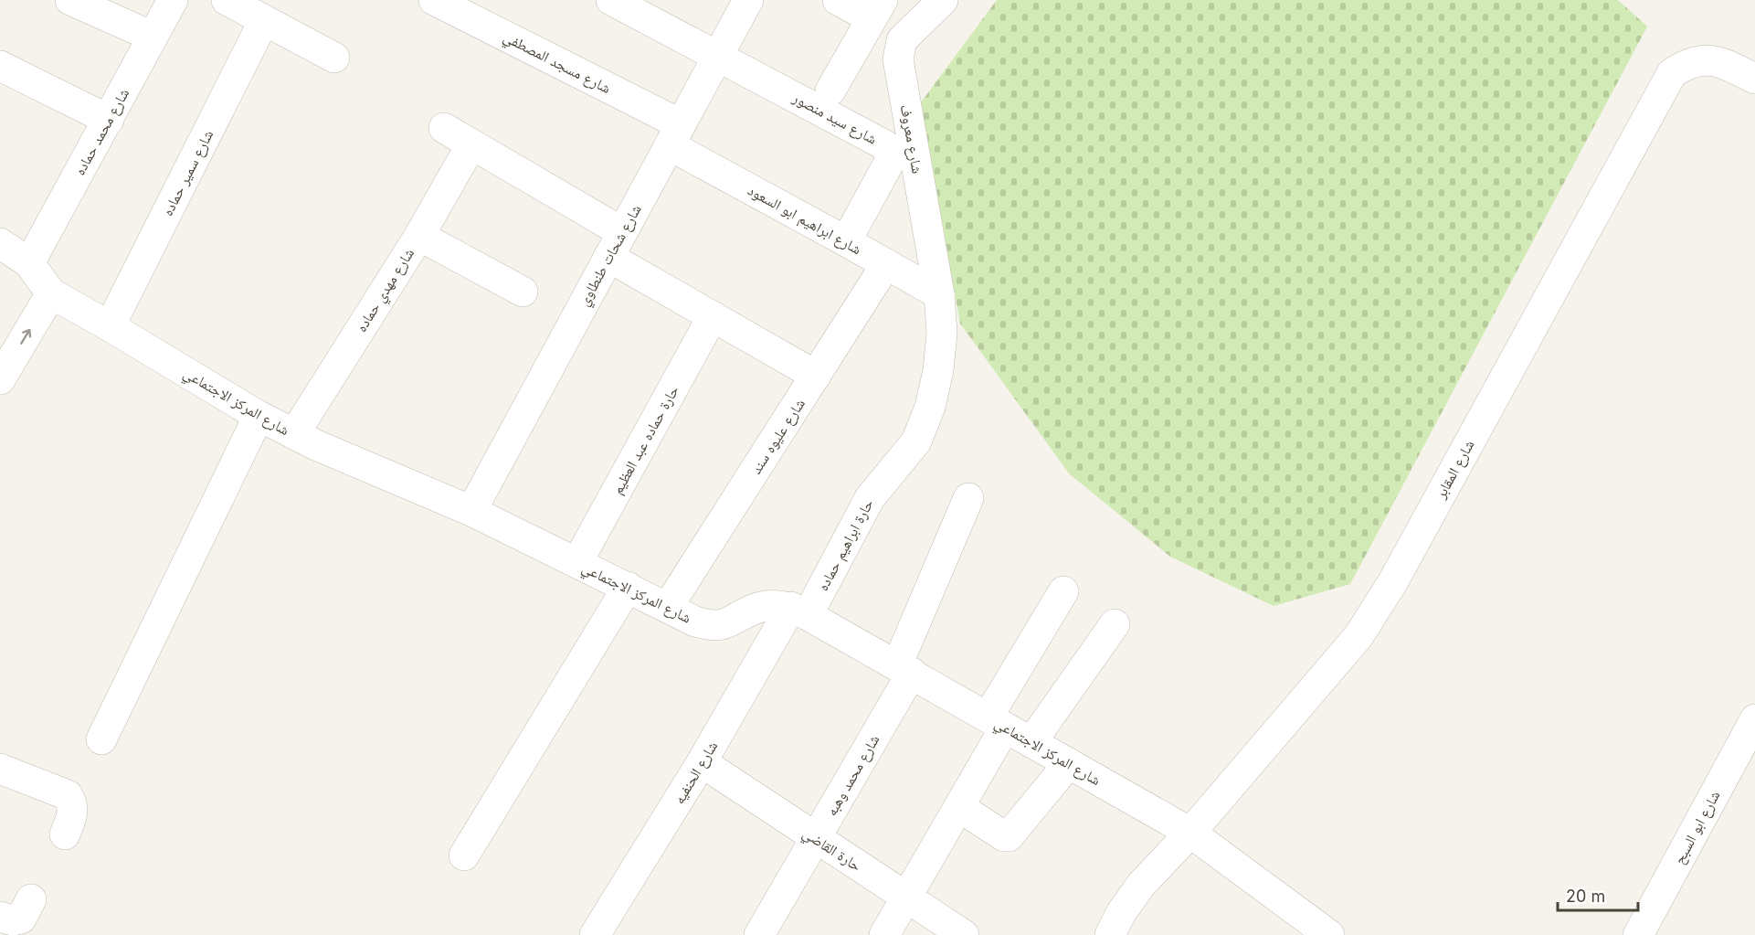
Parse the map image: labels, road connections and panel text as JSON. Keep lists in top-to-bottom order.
{
  "streets": {
    "street": [
      "شارع مسجد المصطفي",
      "شارع سيد منصور",
      "شارع محمد حماده",
      "شارع معروف",
      "شارع سمير حماده",
      "شارع ابراهيم ابو السعود",
      "شارع شحات طنطاوي",
      "شارع مهدي حماده",
      "شارع المركز الاجتماعي",
      "شارع عليوه سند",
      "حارة حماده عبد العظيم",
      "شارع المقابر",
      "حارة ابراهيم حماده",
      "شارع الحنفيه",
      "شارع محمد وهبه",
      "شارع ابو السبح",
      "حارة القاضي"
    ]
  },
  "crossings": [
    ["شارع مسجد المصطفي", "شارع ابراهيم ابو السعود"],
    ["شارع مسجد المصطفي", "شارع شحات طنطاوي"],
    ["شارع سيد منصور", "شارع ابراهيم ابو السعود"],
    ["شارع سيد منصور", "شارع شحات طنطاوي"],
    ["شارع محمد حماده", "شارع المركز الاجتماعي"],
    ["شارع معروف", "شارع ابراهيم ابو السعود"],
    ["شارع معروف", "حارة ابراهيم حماده"],
    ["شارع سمير حماده", "شارع المركز الاجتماعي"],
    ["شارع ابراهيم ابو السعود", "شارع شحات طنطاوي"],
    ["شارع ابراهيم ابو السعود", "شارع عليوه سند"],
    ["شارع ابراهيم ابو السعود", "حارة ابراهيم حماده"],
    ["شارع شحات طنطاوي", "شارع المركز الاجتماعي"],
    ["شارع مهدي حماده", "شارع المركز الاجتماعي"],
    ["شارع المركز الاجتماعي", "شارع عليوه سند"],
    ["شارع المركز الاجتماعي", "حارة حماده عبد العظيم"],
    ["شارع المركز الاجتماعي", "شارع المقابر"],
    ["شارع المركز الاجتماعي", "حارة ابراهيم حماده"],
    ["شارع المركز الاجتماعي", "شارع الحنفيه"],
    ["شارع المركز الاجتماعي", "شارع محمد وهبه"],
    ["حارة ابراهيم حماده", "شارع الحنفيه"],
    ["شارع الحنفيه", "حارة القاضي"],
    ["شارع محمد وهبه", "حارة القاضي"]
  ],
  "scale_bar": "20 m"
}
